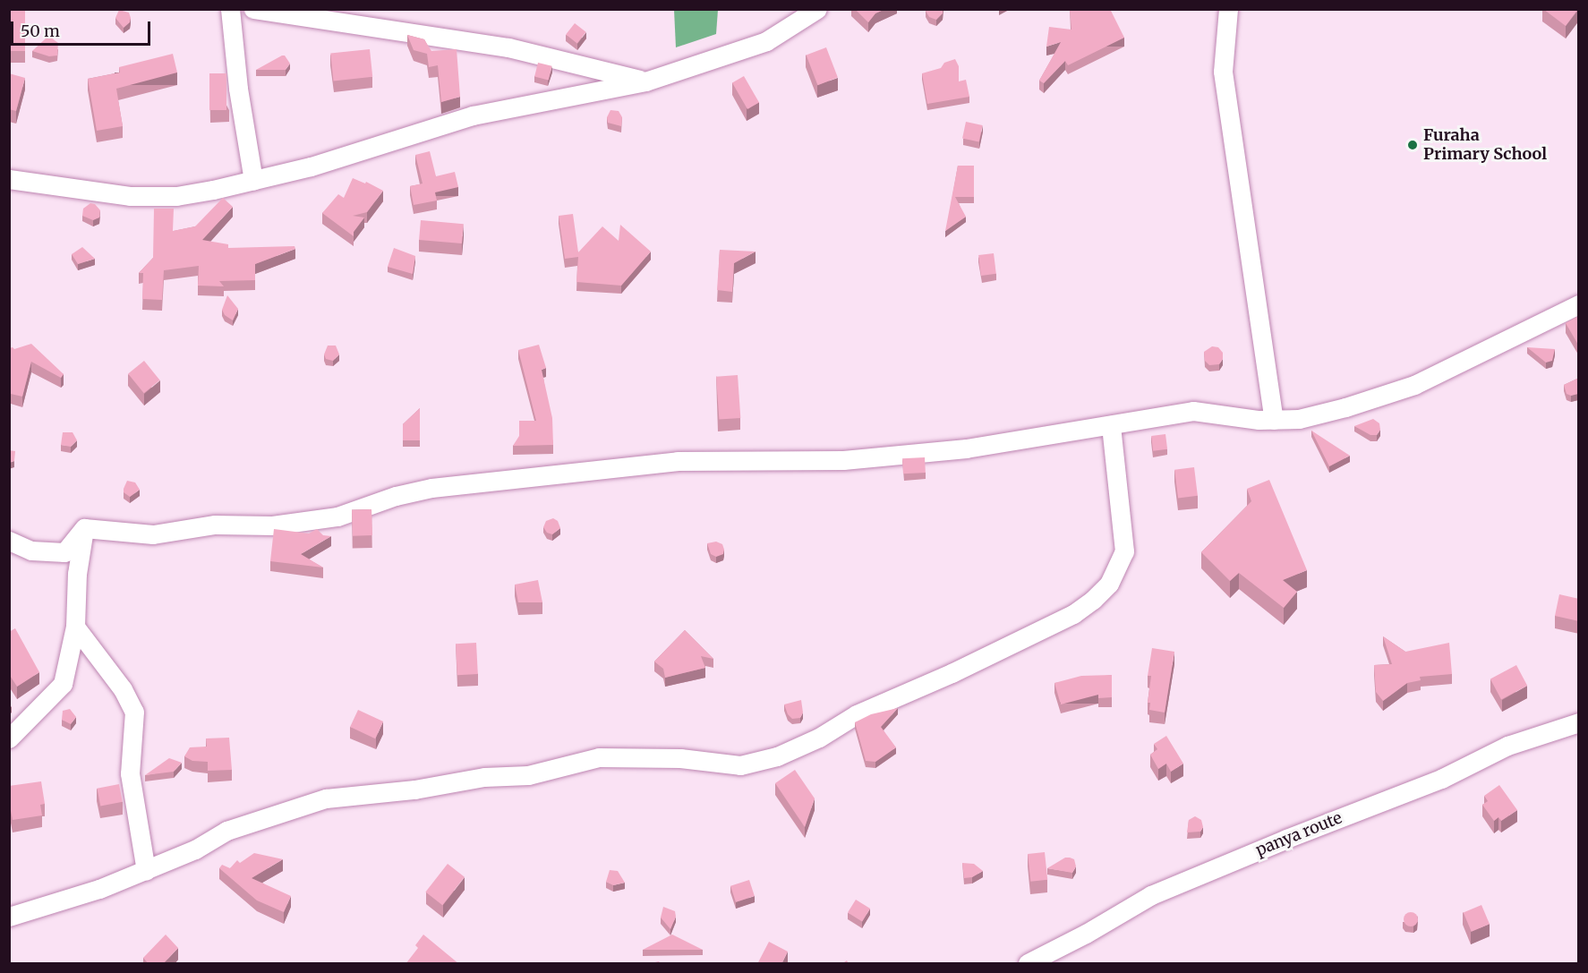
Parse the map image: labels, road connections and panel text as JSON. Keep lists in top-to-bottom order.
{
  "streets": {
    "street": ["panya route"]
  },
  "places": ["Furaha Primary School"],
  "scale_bar": "50 m"
}
